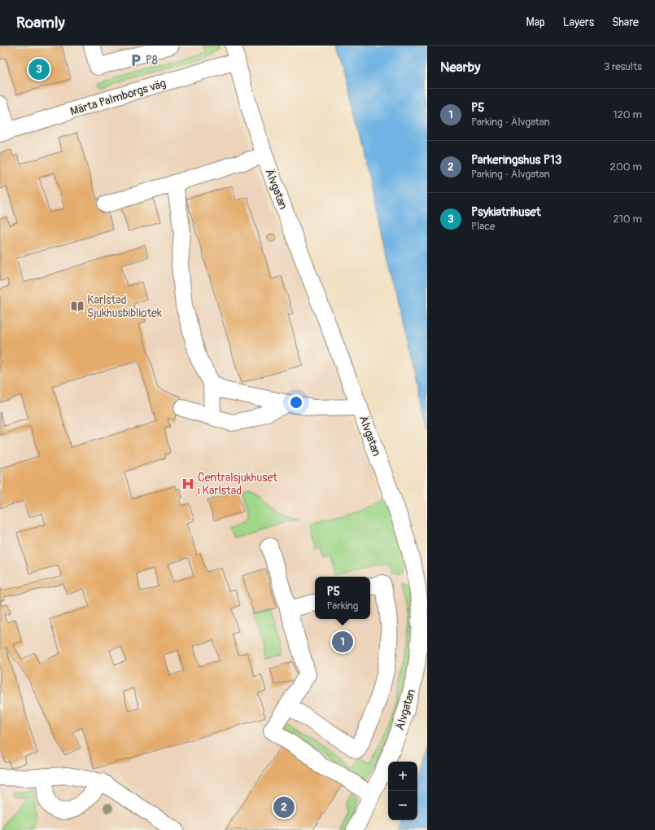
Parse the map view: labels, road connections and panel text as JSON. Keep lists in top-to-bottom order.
{
  "streets": {
    "street": ["Märta Palmborgs väg", "Älvgatan"]
  },
  "crossings": [
    ["Märta Palmborgs väg", "Älvgatan"]
  ],
  "places": {
    "parking": ["P8"],
    "library": ["Karlstad Sjukhusbibliotek"],
    "hospital": ["Centralsjukhuset i Karlstad"]
  },
  "page": {
    "header": "Roamly",
    "nav": ["Map", "Layers", "Share"],
    "heading": ["Nearby", "3 results"],
    "pins": ["3", "1", "2"],
    "list": [
      {
        "mark": "1",
        "name": "P5",
        "note": "Parking · Älvgatan",
        "value": "120 m"
      },
      {
        "mark": "2",
        "name": "Parkeringshus P13",
        "note": "Parking · Älvgatan",
        "value": "200 m"
      },
      {
        "mark": "3",
        "name": "Psykiatrihuset",
        "note": "Place",
        "value": "210 m"
      }
    ],
    "popup": ["P5", "Parking"],
    "map_buttons": ["+", "−"]
  }
}
